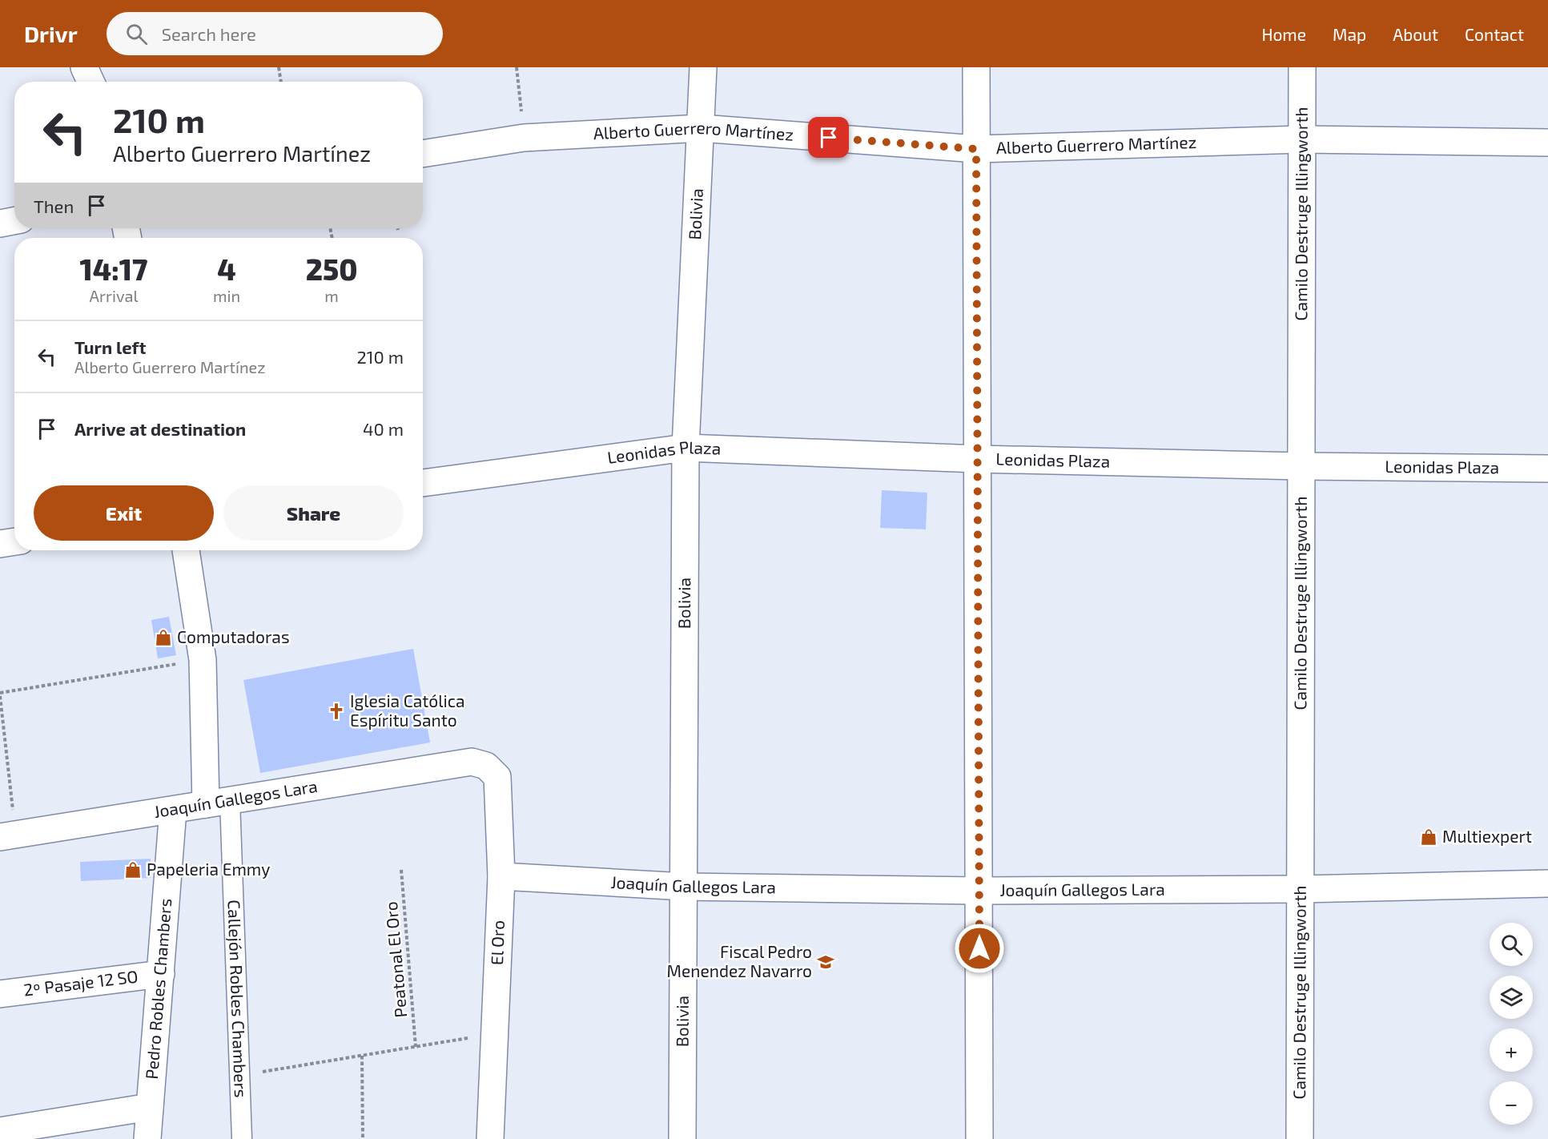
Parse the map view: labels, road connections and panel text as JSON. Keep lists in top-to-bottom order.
{
  "streets": {
    "street": [
      "Alberto Guerrero Martínez",
      "Bolivia",
      "Camilo Destruge Illingworth",
      "Leonidas Plaza",
      "Joaquín Gallegos Lara",
      "El Oro",
      "2º Pasaje 12 SO",
      "Pedro Robles Chambers",
      "Callejón Robles Chambers"
    ],
    "path": ["Peatonal El Oro"]
  },
  "crossings": [
    ["Alberto Guerrero Martínez", "Bolivia"],
    ["Alberto Guerrero Martínez", "Camilo Destruge Illingworth"],
    ["Bolivia", "Leonidas Plaza"],
    ["Bolivia", "Joaquín Gallegos Lara"],
    ["Camilo Destruge Illingworth", "Leonidas Plaza"],
    ["Camilo Destruge Illingworth", "Joaquín Gallegos Lara"],
    ["Joaquín Gallegos Lara", "El Oro"],
    ["Joaquín Gallegos Lara", "Pedro Robles Chambers"],
    ["Joaquín Gallegos Lara", "Callejón Robles Chambers"],
    ["2º Pasaje 12 SO", "Pedro Robles Chambers"]
  ],
  "places": {
    "shop": ["Computadoras", "Multiexpert", "Papeleria Emmy"],
    "church": ["Iglesia Católica Espíritu Santo"],
    "school or university": ["Fiscal Pedro Menendez Navarro"]
  },
  "page": {
    "header": "Drivr",
    "search": "Search here",
    "nav": [
      "Home",
      "Map",
      "About",
      "Contact"
    ],
    "turn": ["210 m", "Alberto Guerrero Martínez"],
    "then": "Then",
    "eta": [
      "14:17",
      "Arrival",
      "4",
      "min",
      "250",
      "m"
    ],
    "list": [
      {
        "name": "Turn left",
        "note": "Alberto Guerrero Martínez",
        "value": "210 m"
      },
      {
        "name": "Arrive at destination",
        "value": "40 m"
      }
    ],
    "buttons": ["Exit", "Share"],
    "map_buttons": ["+", "−"]
  }
}
